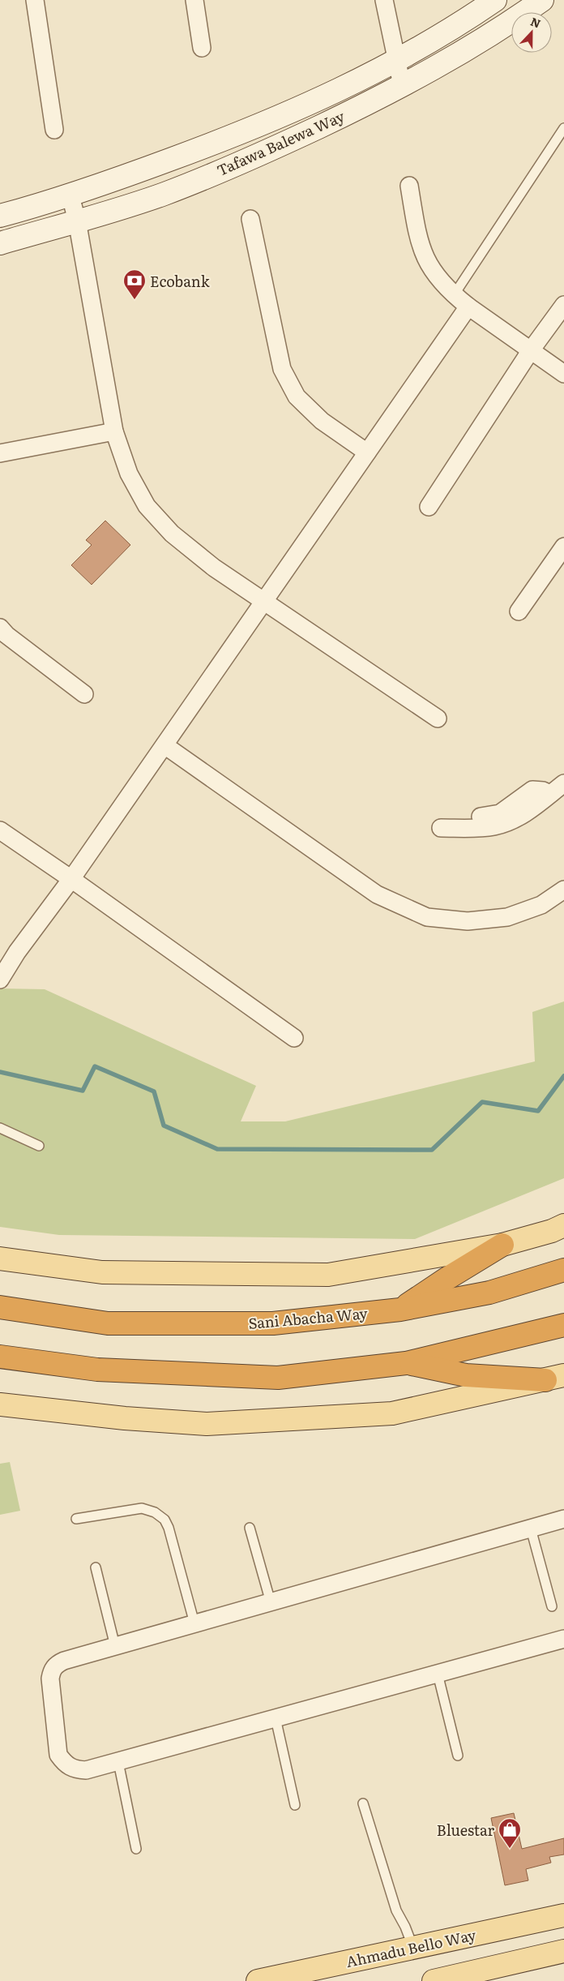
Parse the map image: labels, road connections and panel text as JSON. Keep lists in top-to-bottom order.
{
  "streets": {
    "highway": ["Sani Abacha Way"],
    "main road": ["Tafawa Balewa Way", "Ahmadu Bello Way"]
  },
  "places": {
    "bank": ["Ecobank"],
    "shop": ["Bluestar"]
  },
  "north": "top"
}
